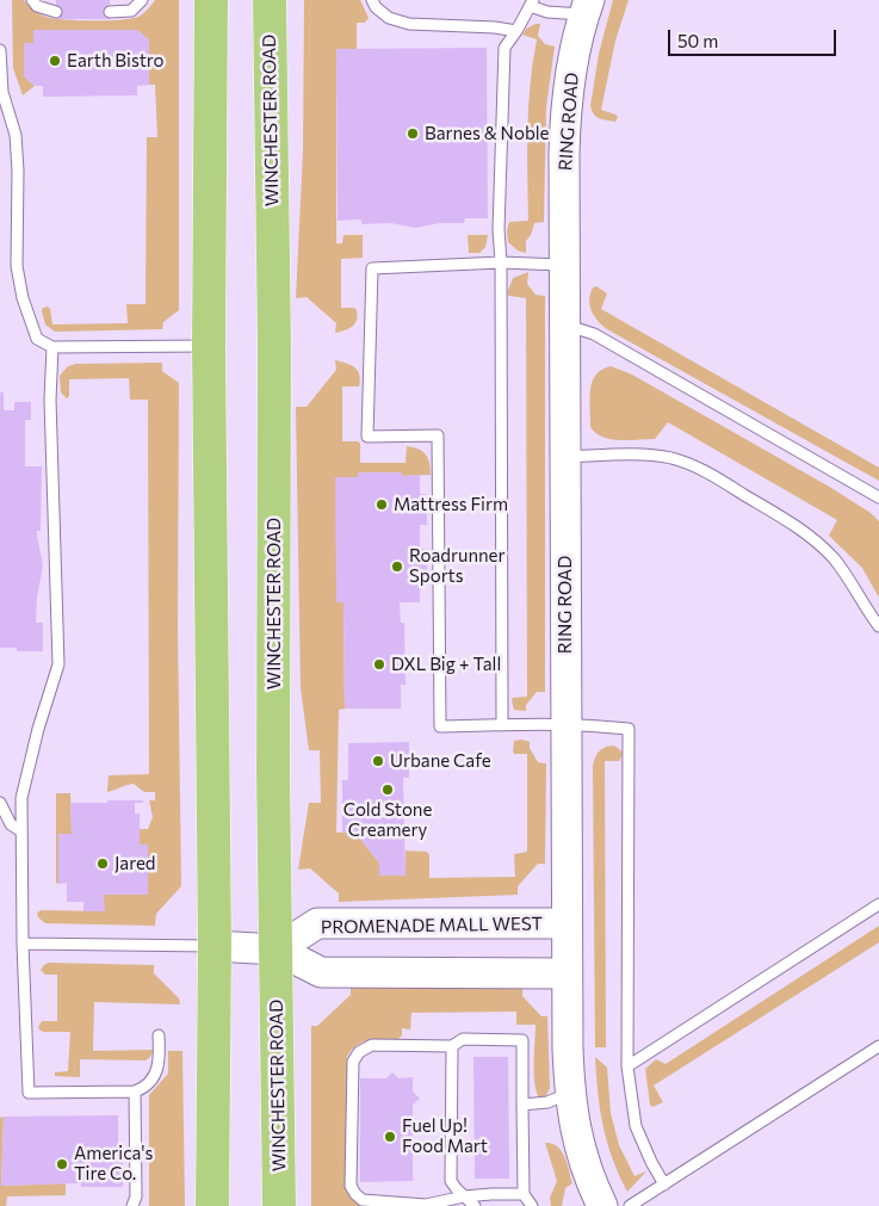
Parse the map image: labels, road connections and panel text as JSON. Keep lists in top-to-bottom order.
{
  "streets": {
    "main road": ["WINCHESTER ROAD"],
    "street": ["RING ROAD", "PROMENADE MALL WEST"]
  },
  "crossings": [
    ["WINCHESTER ROAD", "PROMENADE MALL WEST"],
    ["RING ROAD", "PROMENADE MALL WEST"]
  ],
  "places": [
    "Earth Bistro",
    "Barnes & Noble",
    "Mattress Firm",
    "Roadrunner Sports",
    "DXL Big + Tall",
    "Urbane Cafe",
    "Cold Stone Creamery",
    "Jared",
    "Fuel Up! Food Mart",
    "America's Tire Co."
  ],
  "scale_bar": "50 m"
}
